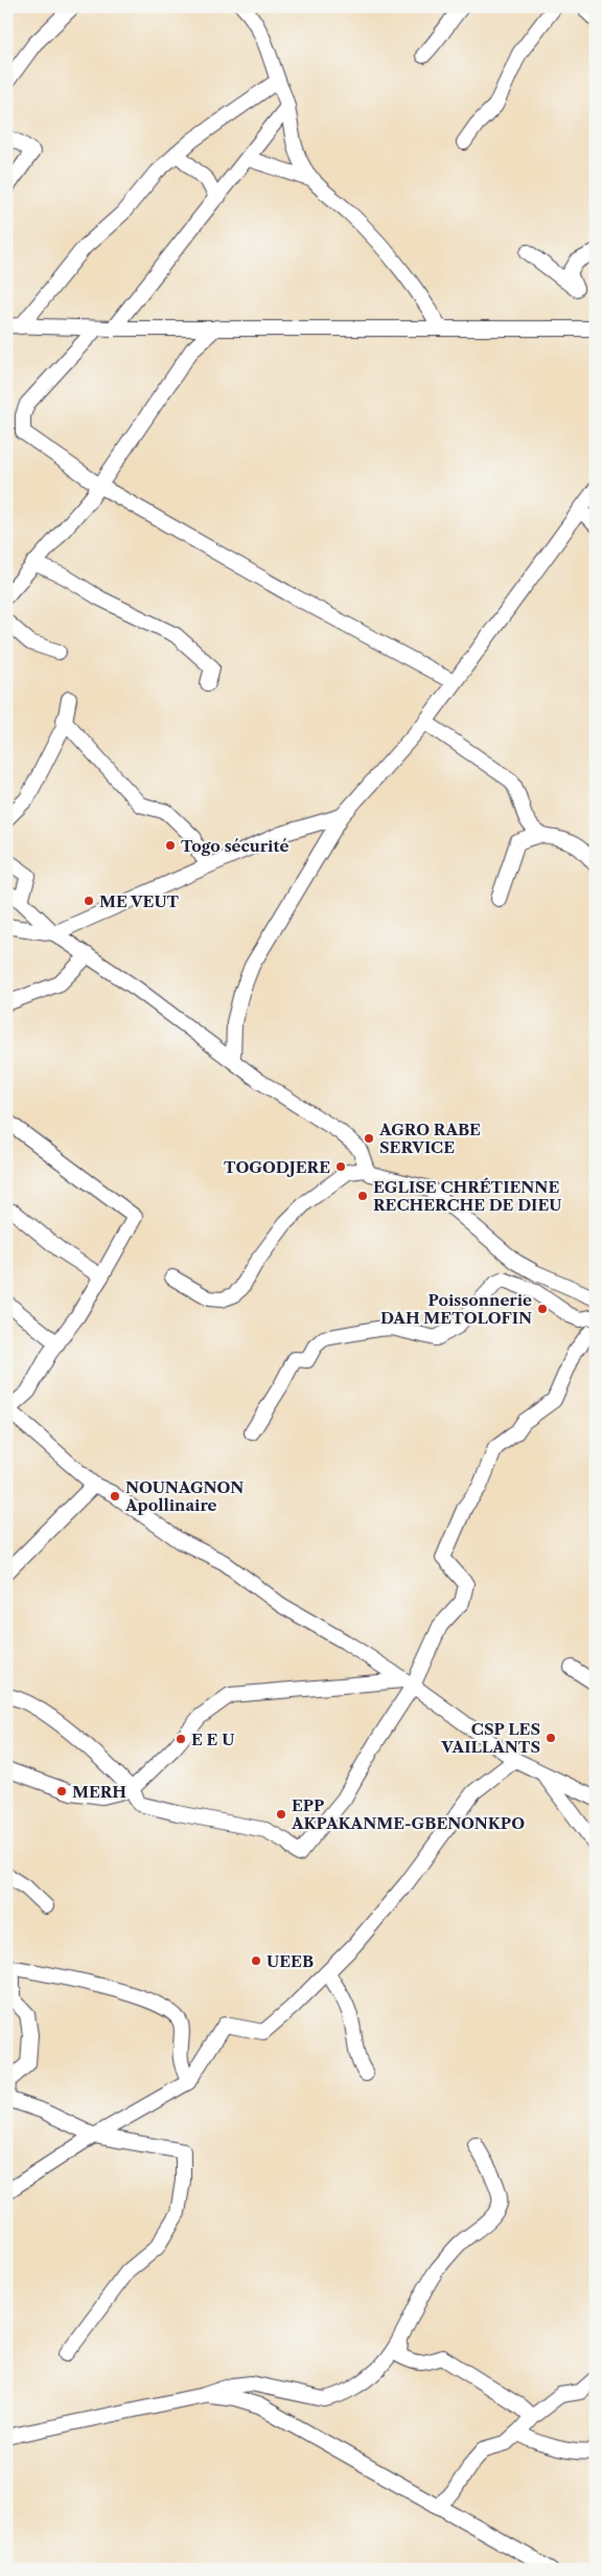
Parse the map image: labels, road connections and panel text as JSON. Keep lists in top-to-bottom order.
{
  "places": [
    "Togo sécurité",
    "ME VEUT",
    "AGRO RABE SERVICE",
    "TOGODJERE",
    "EGLISE CHRÉTIENNE RECHERCHE DE DIEU",
    "Poissonnerie DAH METOLOFIN",
    "NOUNAGNON Apollinaire",
    "CSP LES VAILLANTS",
    "E E U",
    "MERH",
    "EPP AKPAKANME-GBENONKPO",
    "UEEB"
  ]
}
